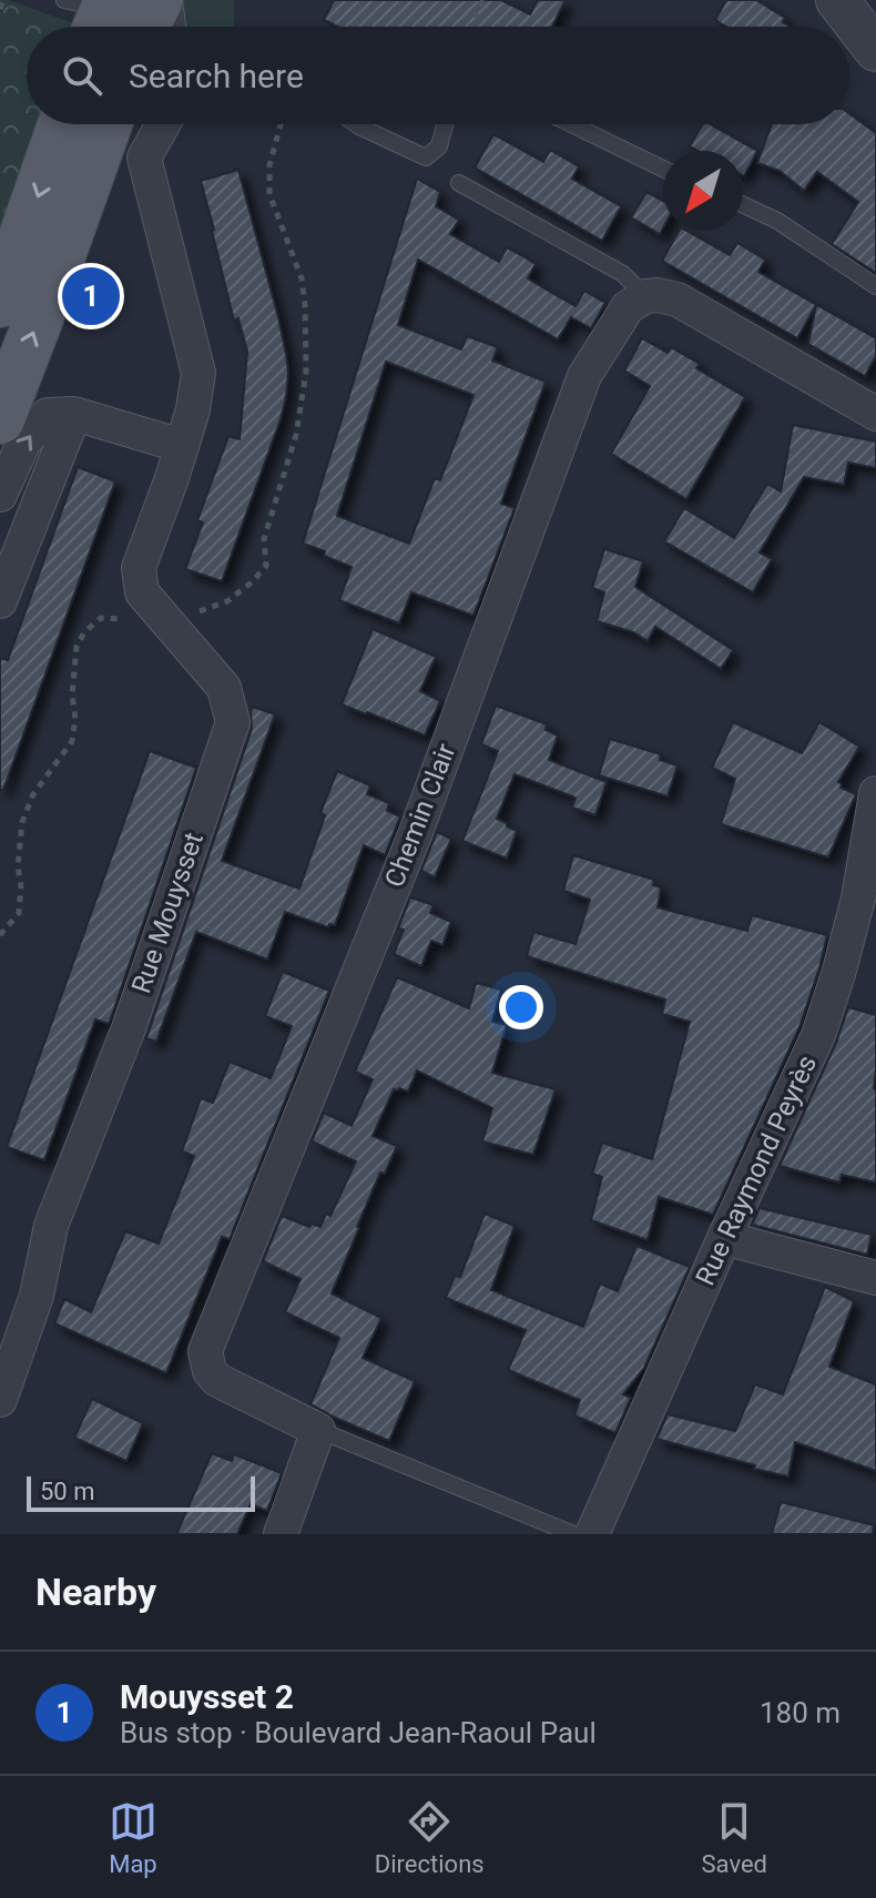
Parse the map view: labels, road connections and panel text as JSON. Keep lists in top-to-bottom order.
{
  "streets": {
    "street": ["Chemin Clair", "Rue Mouysset", "Rue Raymond Peyrès"]
  },
  "scale_bar": "50 m",
  "north": "bottom left",
  "page": {
    "search": "Search here",
    "pins": "1",
    "scale": "50 m",
    "heading": "Nearby",
    "list": [
      {
        "mark": "1",
        "name": "Mouysset 2",
        "note": "Bus stop · Boulevard Jean-Raoul Paul",
        "value": "180 m"
      }
    ],
    "nav": ["Map", "Directions", "Saved"]
  }
}
